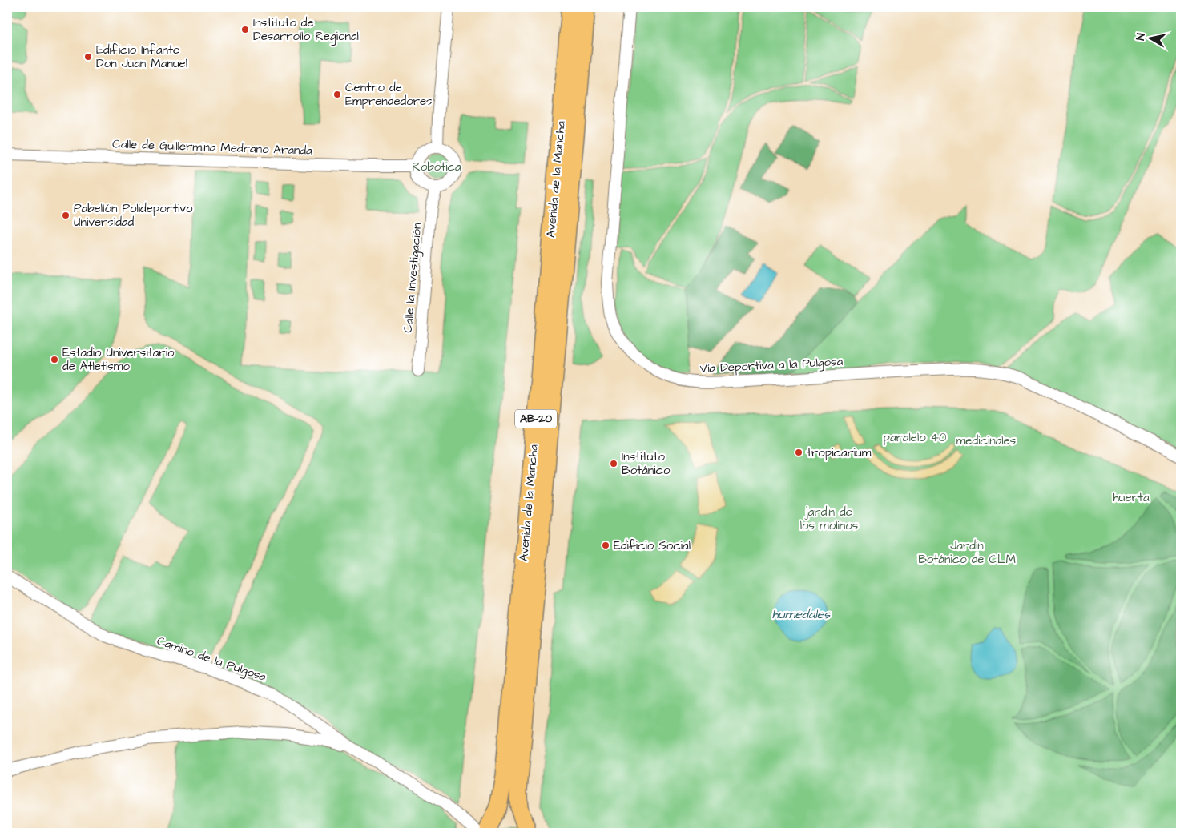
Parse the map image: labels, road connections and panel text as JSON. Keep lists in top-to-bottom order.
{
  "streets": {
    "main road": ["Avenida de la Mancha", "AB-20"],
    "street": [
      "Calle de Guillermina Medrano Aranda",
      "Calle la Investigación",
      "Vía Deportiva a la Pulgosa",
      "Camino de la Pulgosa"
    ]
  },
  "crossings": [
    ["Calle de Guillermina Medrano Aranda", "Calle la Investigación"],
    ["Avenida de la Mancha", "AB-20"],
    ["Avenida de la Mancha", "Camino de la Pulgosa"],
    ["AB-20", "Camino de la Pulgosa"]
  ],
  "water": ["humedales"],
  "parks": [
    "Robótica",
    "paralelo 40",
    "medicinales",
    "huerta",
    "jardin de los molinos",
    "Jardín Botánico de CLM"
  ],
  "places": [
    "Instituto de Desarrollo Regional",
    "Edificio Infante Don Juan Manuel",
    "Centro de Emprendedores",
    "Pabellón Polideportivo Universidad",
    "Estadio Universitario de Atletismo",
    "tropicarium",
    "Instituto Botánico",
    "Edificio Social"
  ],
  "north": "left"
}
